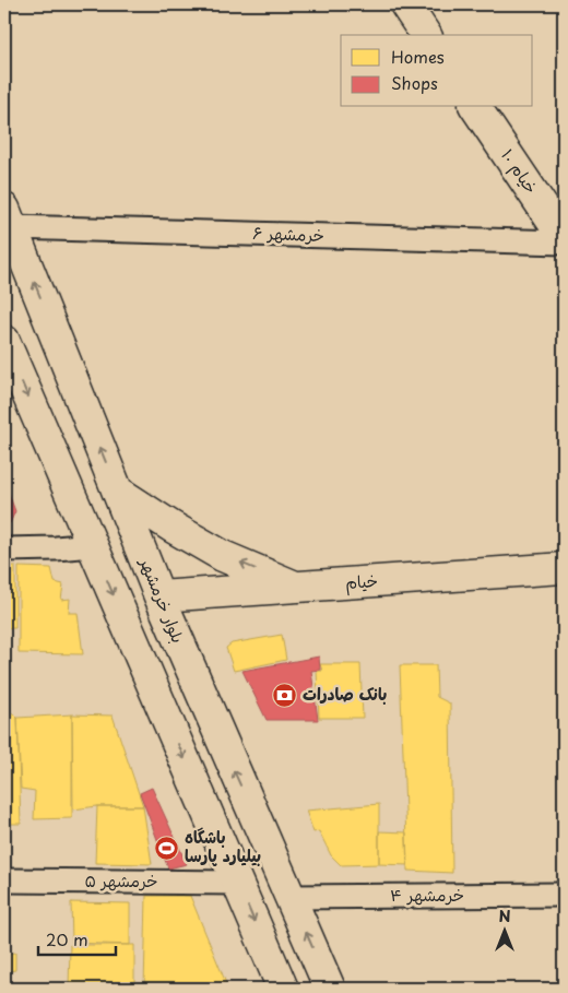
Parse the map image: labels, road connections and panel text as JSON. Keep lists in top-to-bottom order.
{
  "streets": {
    "main road": ["خیام ۱۰", "خیام", "بلوار خرمشهر"],
    "street": ["خرمشهر ۶", "خرمشهر ۵", "خرمشهر ۴"]
  },
  "crossings": [
    ["خیام ۱۰", "خرمشهر ۶"],
    ["خرمشهر ۶", "بلوار خرمشهر"],
    ["خیام", "بلوار خرمشهر"],
    ["بلوار خرمشهر", "خرمشهر ۴"]
  ],
  "places": {
    "bank": ["بانک صادرات"],
    "sports": ["باشگاه بیلیارد پارسا"]
  },
  "legend": ["Homes", "Shops"],
  "scale_bar": "20 m",
  "north": "top"
}
